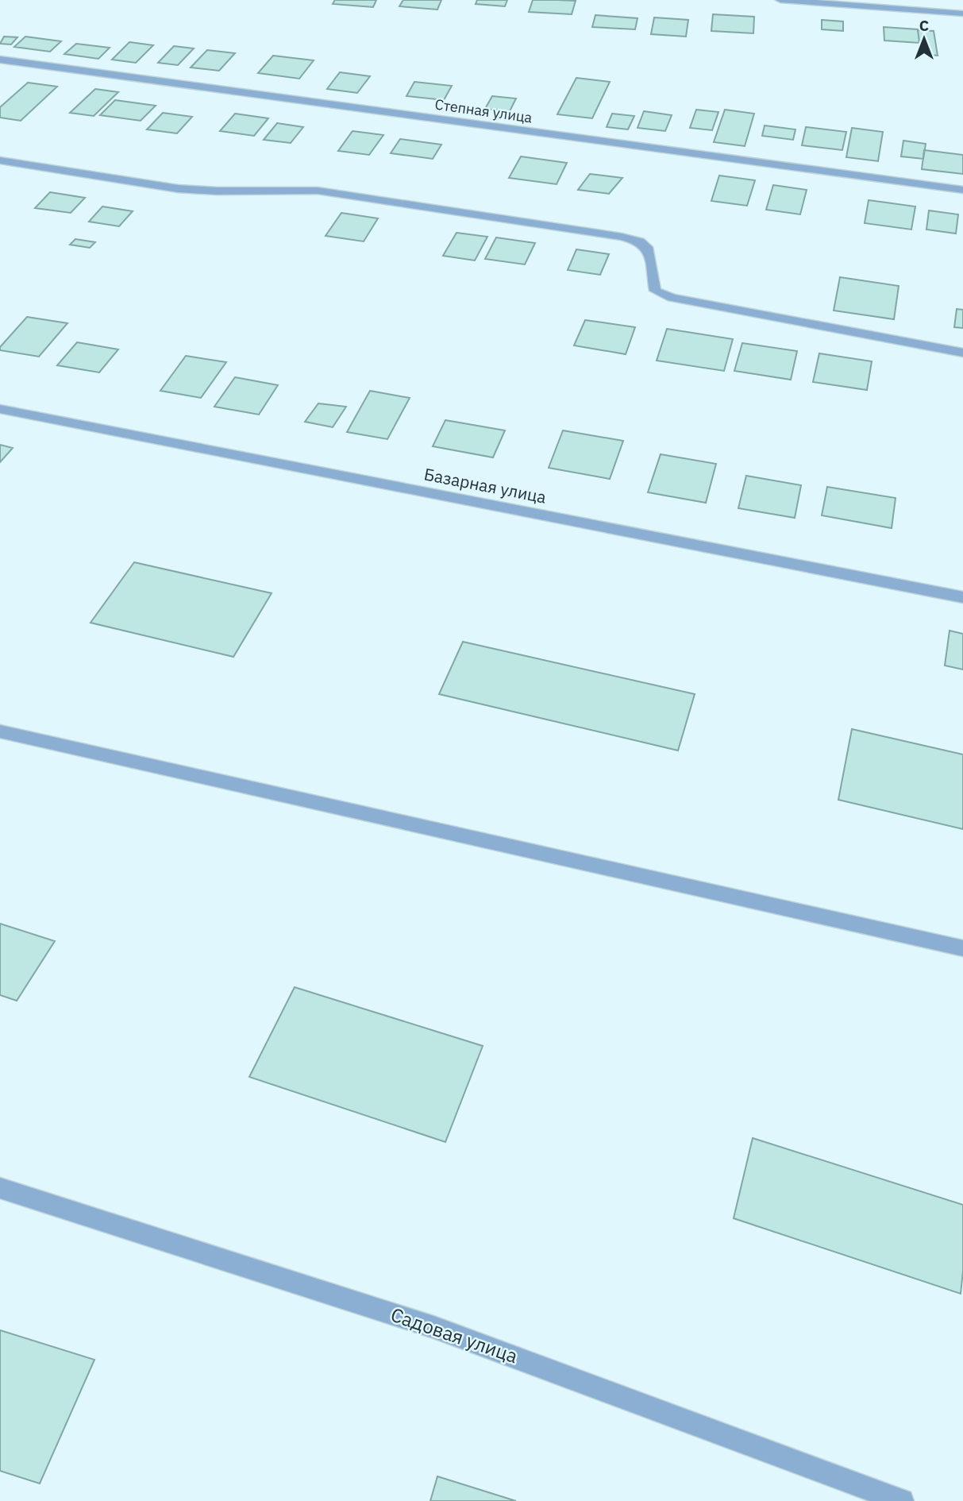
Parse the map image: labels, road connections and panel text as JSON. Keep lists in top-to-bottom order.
{
  "streets": {
    "street": ["Степная улица", "Базарная улица", "Садовая улица"]
  },
  "north": "top"
}
